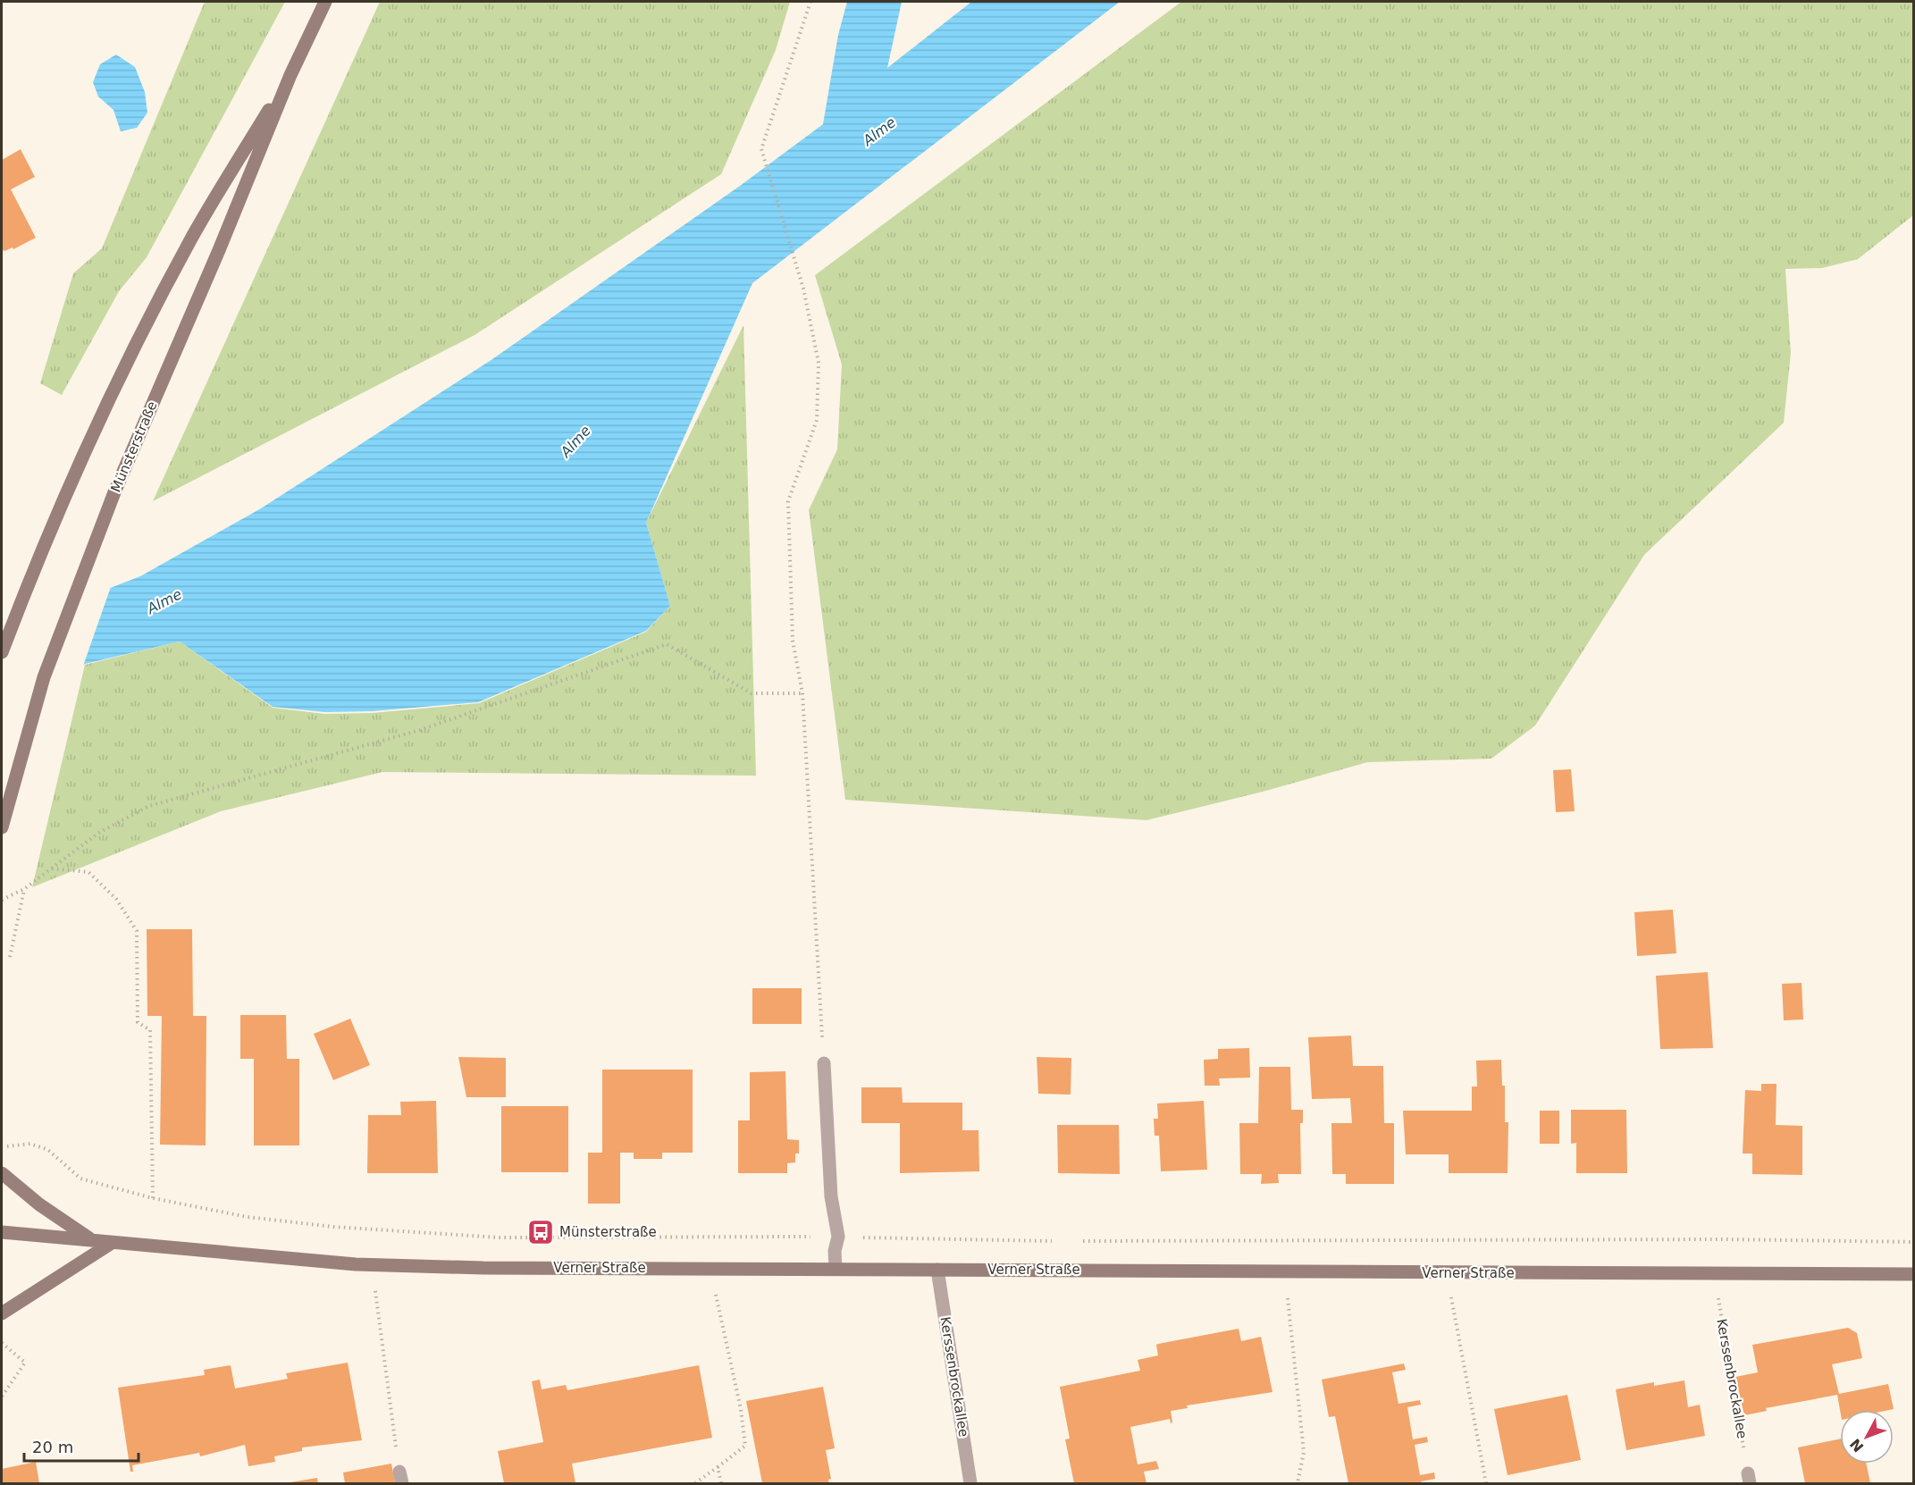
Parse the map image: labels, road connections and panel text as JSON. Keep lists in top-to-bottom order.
{
  "streets": {
    "main road": ["Münsterstraße", "Verner Straße"],
    "street": ["Kerssenbrockallee"]
  },
  "crossings": [
    ["Verner Straße", "Kerssenbrockallee"]
  ],
  "water": ["Alme"],
  "places": {
    "bus stop": ["Münsterstraße"]
  },
  "scale_bar": "20 m",
  "north": "bottom left"
}
